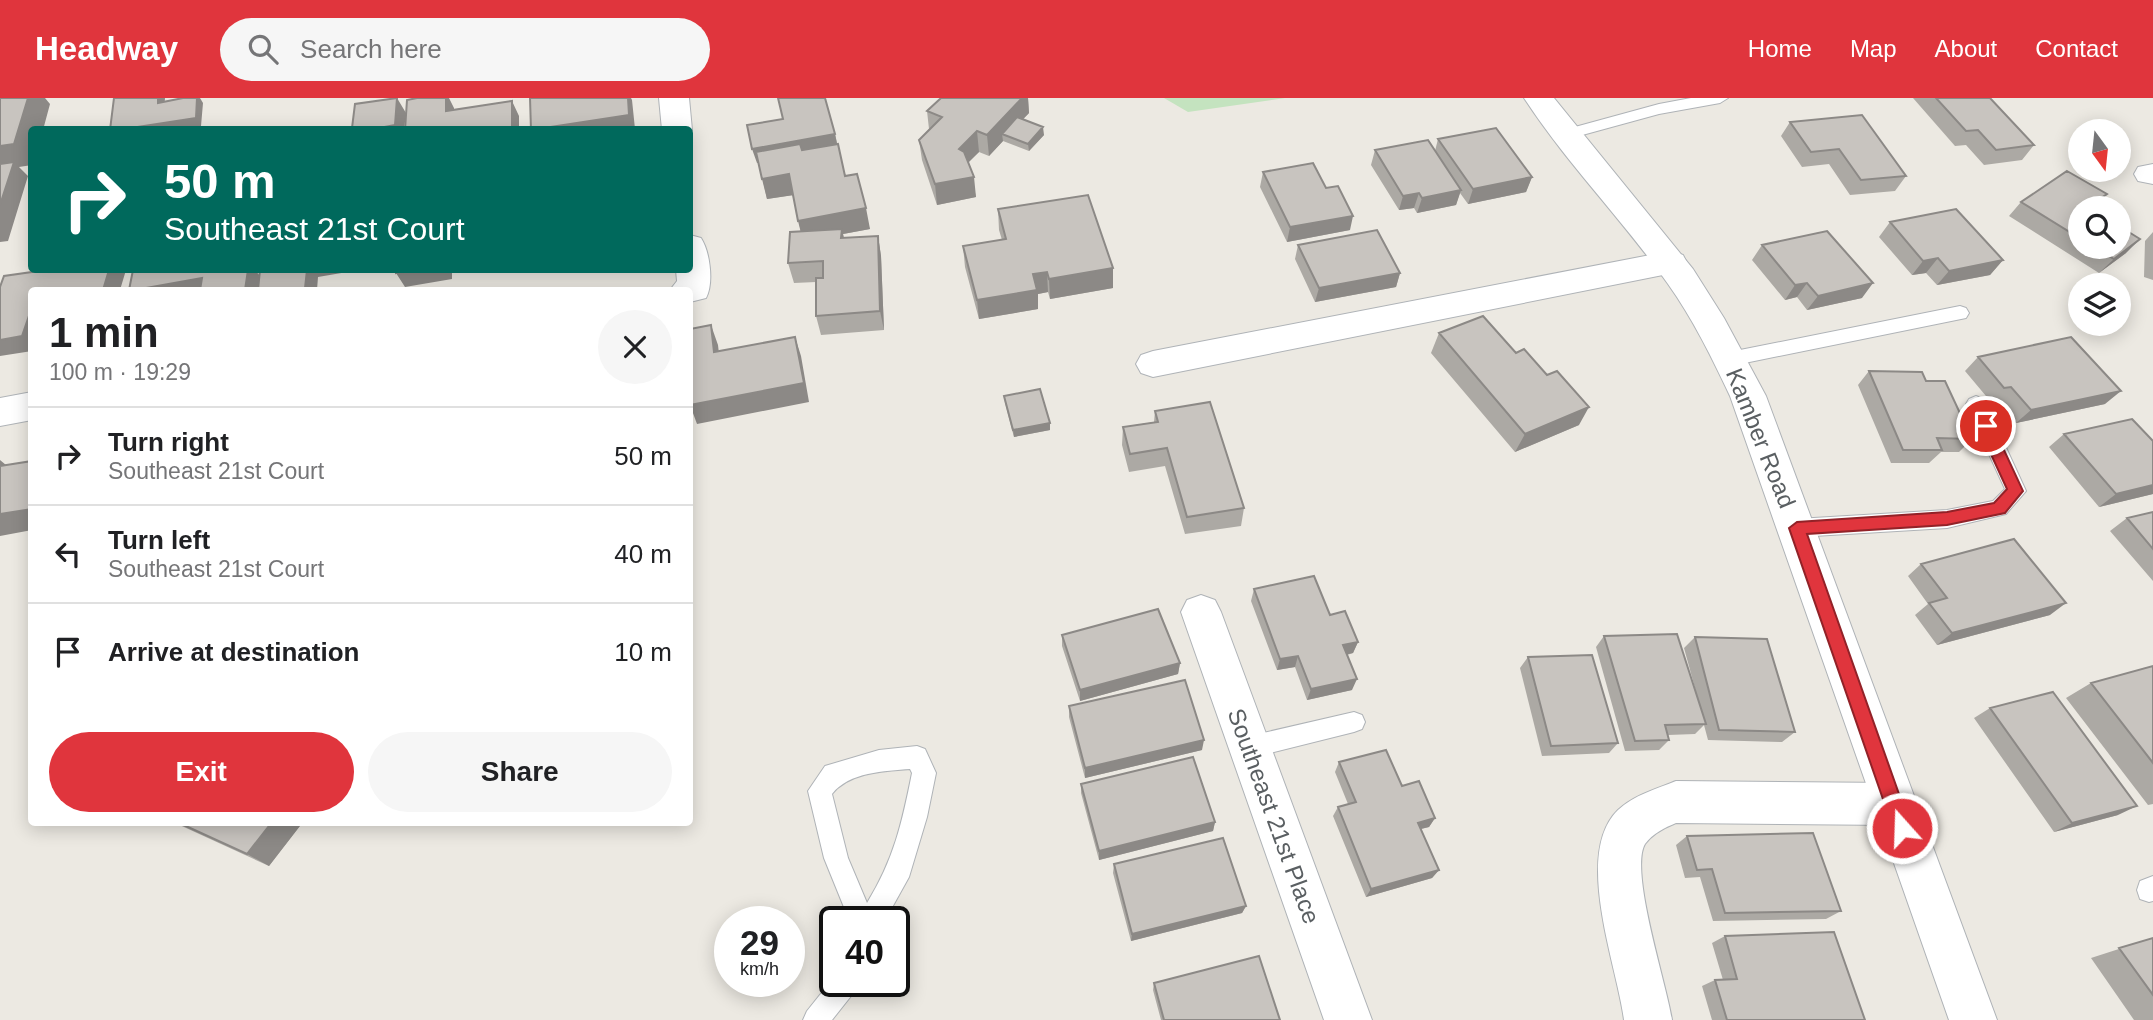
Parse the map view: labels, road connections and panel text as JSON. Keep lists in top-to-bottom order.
{
  "streets": {
    "street": ["Kamber Road", "Southeast 21st Place"]
  },
  "north": "bottom",
  "page": {
    "header": "Headway",
    "search": "Search here",
    "nav": [
      "Home",
      "Map",
      "About",
      "Contact"
    ],
    "turn": ["50 m", "Southeast 21st Court"],
    "heading": ["1 min", "100 m · 19:29"],
    "list": [
      {
        "name": "Turn right",
        "note": "Southeast 21st Court",
        "value": "50 m"
      },
      {
        "name": "Turn left",
        "note": "Southeast 21st Court",
        "value": "40 m"
      },
      {
        "name": "Arrive at destination",
        "value": "10 m"
      }
    ],
    "buttons": ["Exit", "Share"],
    "speed": "29 km/h",
    "limit": "40"
  }
}
